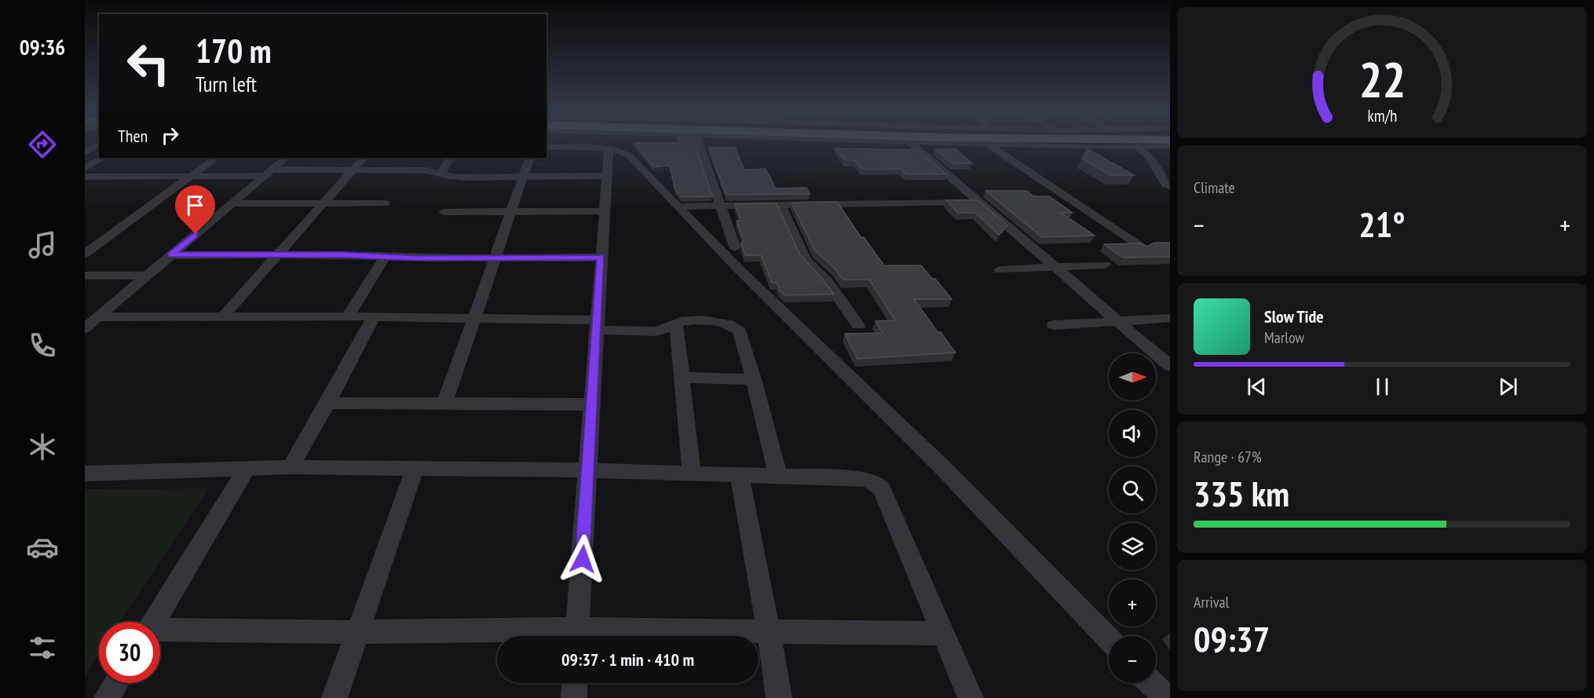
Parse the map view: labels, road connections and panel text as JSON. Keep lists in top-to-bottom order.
{
  "north": "right",
  "page": {
    "tabs": "09:36",
    "turn": ["170 m", "Turn left"],
    "then": "Then",
    "tile": [
      "Climate",
      ["Range · 67%", "335 km"],
      ["Arrival", "09:37"]
    ],
    "heat": ["−", "21°", "+"],
    "song": ["Slow Tide", "Marlow"],
    "map_buttons": ["+", "−"],
    "limit": "30",
    "trip": "09:37 · 1 min · 410 m",
    "gauge": ["22", "km/h"]
  }
}
